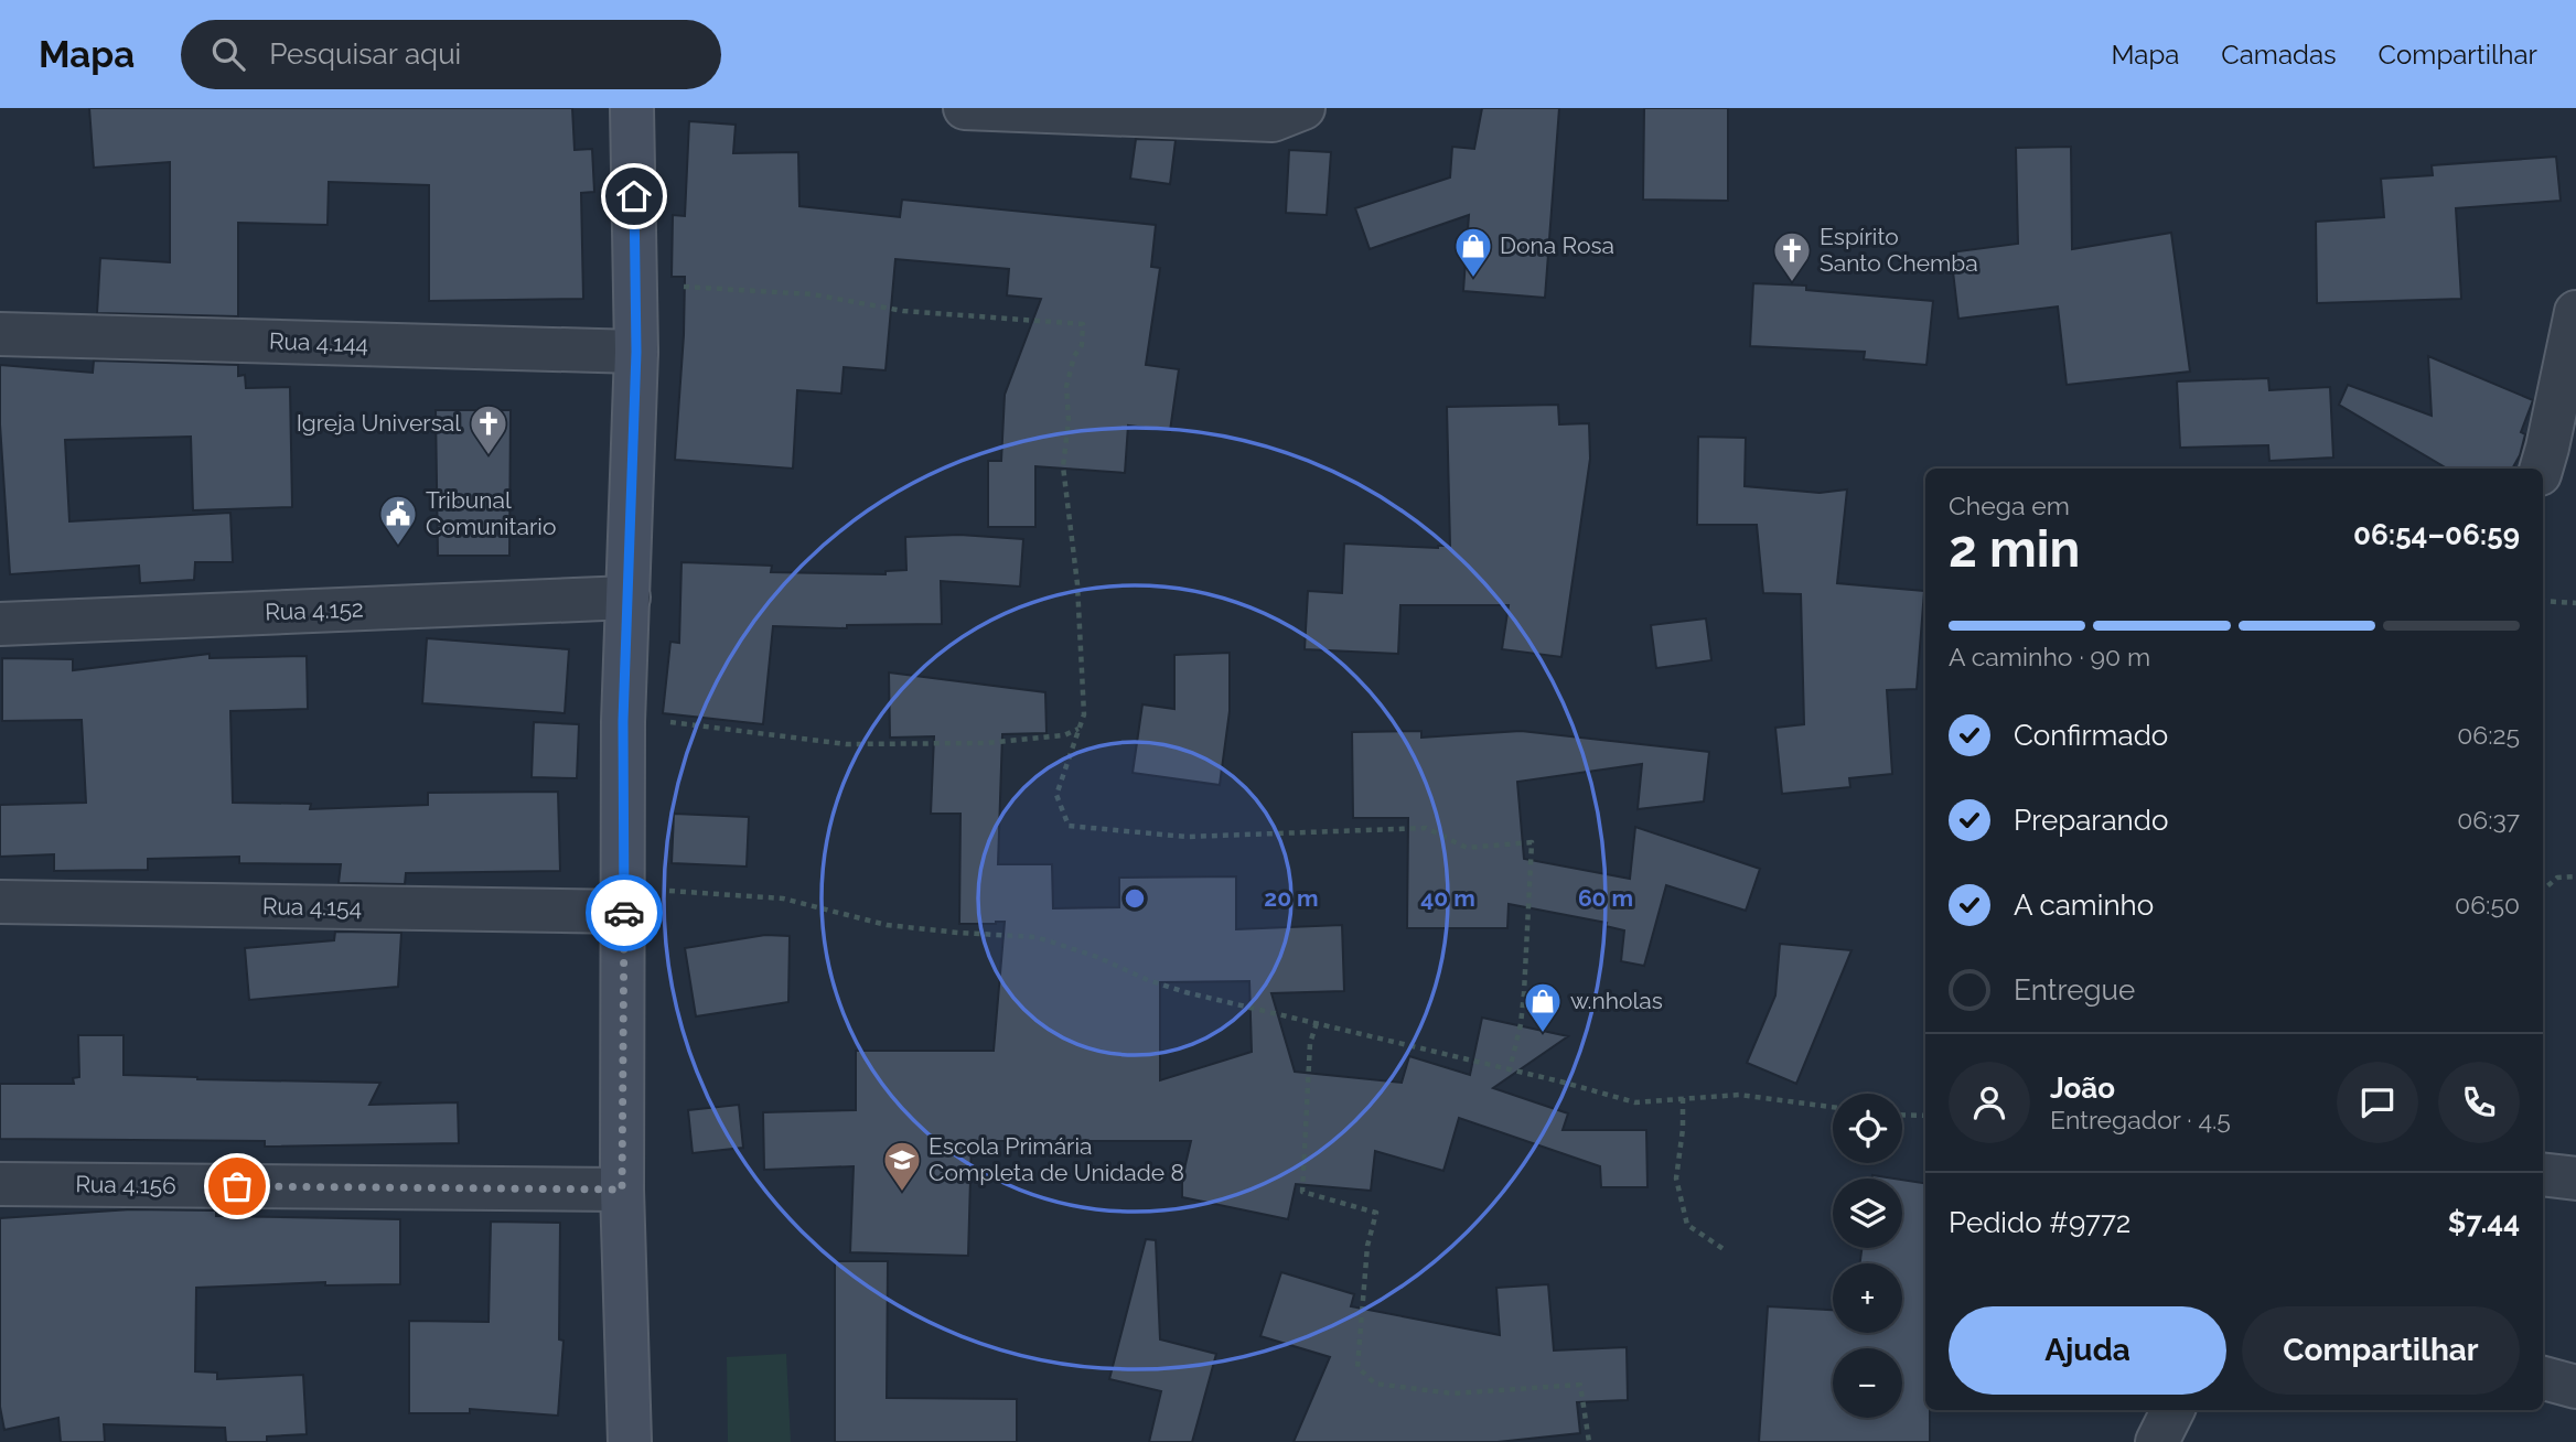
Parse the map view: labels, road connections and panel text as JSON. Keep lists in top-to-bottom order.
{
  "streets": {
    "street": [
      "Rua 4.144",
      "Rua 4.152",
      "Rua 4.154",
      "Rua 4.156"
    ]
  },
  "places": {
    "shop": ["Dona Rosa", "w.nholas"],
    "church": ["Espírito Santo Chemba", "Igreja Universal"],
    "public building": ["Tribunal Comunitario"],
    "school or university": ["Escola Primária Completa de Unidade 8"]
  },
  "page": {
    "header": "Mapa",
    "search": "Pesquisar aqui",
    "nav": ["Mapa", "Camadas", "Compartilhar"],
    "heading": ["2 min", "Chega em", "06:54–06:59"],
    "panel": [
      "João",
      "Entregador · 4.5",
      "Pedido #9772",
      "$7.44"
    ],
    "bar": "A caminho · 90 m",
    "list": [
      ["Confirmado", "06:25"],
      ["Preparando", "06:37"],
      ["A caminho", "06:50"],
      "Entregue"
    ],
    "map_buttons": ["+", "−"],
    "buttons": ["Ajuda", "Compartilhar"]
  },
  "rings": ["20 m", "40 m", "60 m"]
}
